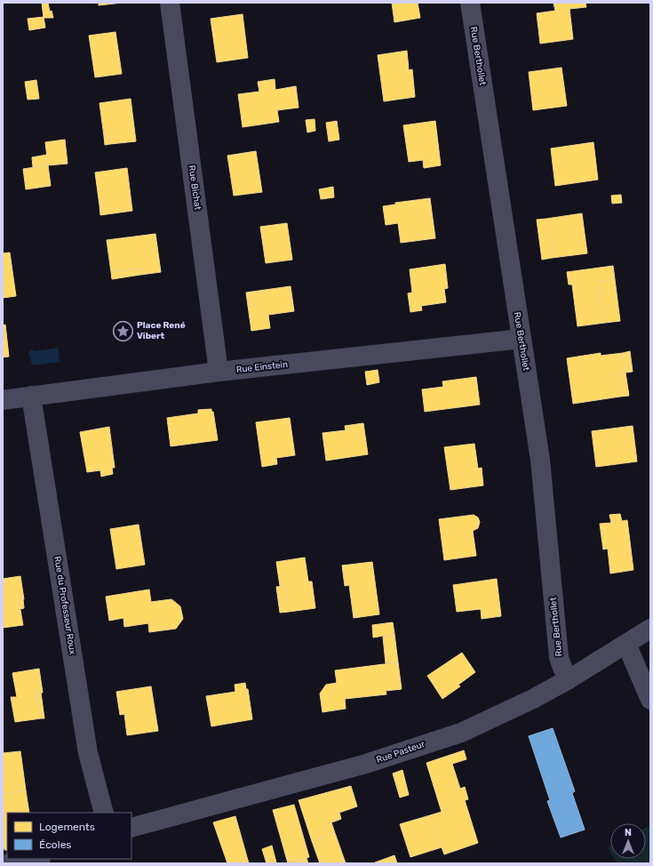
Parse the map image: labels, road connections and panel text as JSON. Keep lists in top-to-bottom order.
{
  "streets": {
    "street": [
      "Rue Berthollet",
      "Rue Bichat",
      "Rue Einstein",
      "Rue du Professeur Roux",
      "Rue Pasteur"
    ]
  },
  "crossings": [
    ["Rue Berthollet", "Rue Einstein"],
    ["Rue Berthollet", "Rue Pasteur"],
    ["Rue Bichat", "Rue Einstein"],
    ["Rue Einstein", "Rue du Professeur Roux"]
  ],
  "places": {
    "place": ["Place René Vibert"]
  },
  "legend": ["Logements", "Écoles"],
  "north": "top"
}
